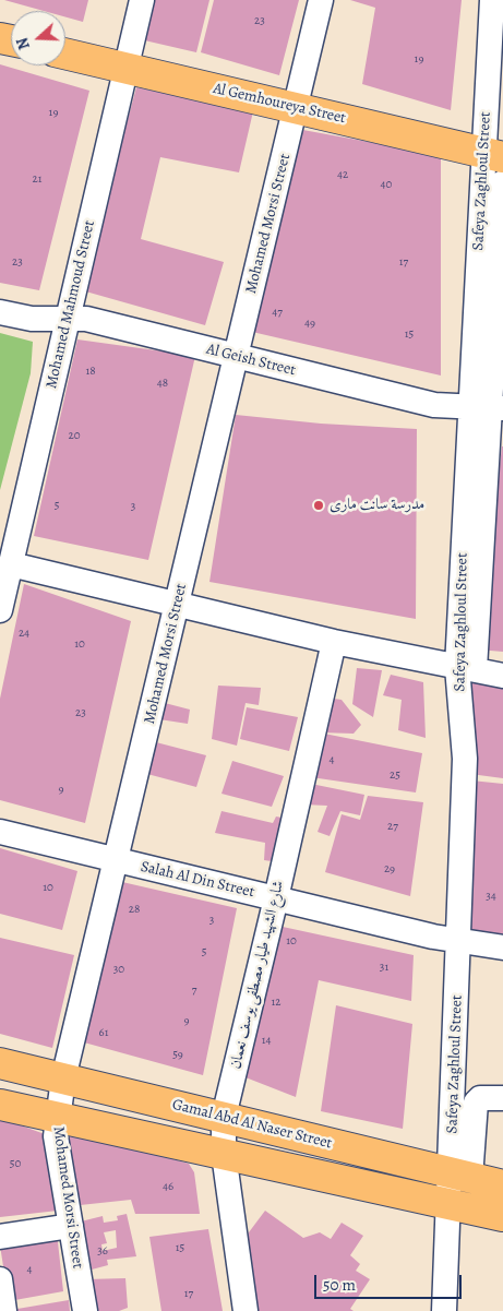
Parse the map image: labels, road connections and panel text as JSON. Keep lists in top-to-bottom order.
{
  "streets": {
    "main road": ["Al Gemhoureya Street", "Gamal Abd Al Naser Street"],
    "street": [
      "Safeya Zaghloul Street",
      "Mohamed Morsi Street",
      "Mohamed Mahmoud Street",
      "Al Geish Street",
      "Salah Al Din Street",
      "شارع الشهيد طيار مصطفى يوسف نعمان"
    ]
  },
  "crossings": [
    ["Al Gemhoureya Street", "Safeya Zaghloul Street"],
    ["Al Gemhoureya Street", "Mohamed Morsi Street"],
    ["Al Gemhoureya Street", "Mohamed Mahmoud Street"],
    ["Safeya Zaghloul Street", "Al Geish Street"],
    ["Safeya Zaghloul Street", "Salah Al Din Street"],
    ["Safeya Zaghloul Street", "Gamal Abd Al Naser Street"],
    ["Mohamed Morsi Street", "Al Geish Street"],
    ["Mohamed Morsi Street", "Salah Al Din Street"],
    ["Mohamed Morsi Street", "Gamal Abd Al Naser Street"],
    ["Mohamed Mahmoud Street", "Al Geish Street"],
    ["Salah Al Din Street", "شارع الشهيد طيار مصطفى يوسف نعمان"],
    ["شارع الشهيد طيار مصطفى يوسف نعمان", "Gamal Abd Al Naser Street"]
  ],
  "places": ["مدرسة سانت مارى"],
  "house_numbers": [
    "23",
    "19",
    "19",
    "42",
    "21",
    "40",
    "23",
    "17",
    "47",
    "49",
    "15",
    "18",
    "48",
    "20",
    "5",
    "3",
    "24",
    "10",
    "23",
    "4",
    "25",
    "9",
    "27",
    "29",
    "10",
    "34",
    "28",
    "3",
    "10",
    "5",
    "31",
    "30",
    "7",
    "12",
    "9",
    "61",
    "14",
    "59",
    "50",
    "46",
    "15",
    "36",
    "4",
    "17"
  ],
  "scale_bar": "50 m",
  "north": "left"
}
